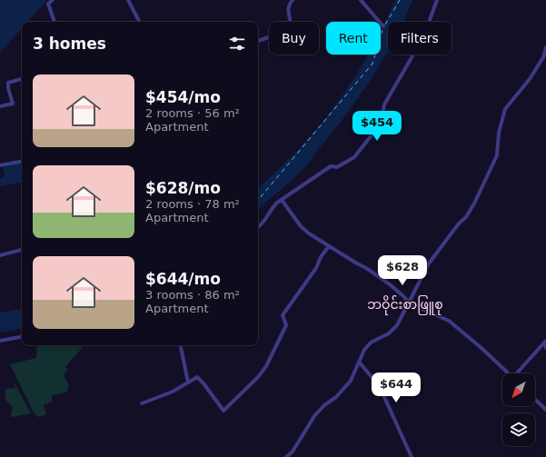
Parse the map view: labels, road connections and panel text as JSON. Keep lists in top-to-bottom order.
{
  "districts": ["ဘဝိုင်းစာဖြူစု"],
  "north": "bottom left",
  "page": {
    "chip": ["Buy", "Rent", "Filters"],
    "heading": "3 homes",
    "list": [
      {
        "name": "$454/mo",
        "note": "2 rooms · 56 m² · Apartment"
      },
      {
        "name": "$628/mo",
        "note": "2 rooms · 78 m² · Apartment"
      },
      {
        "name": "$644/mo",
        "note": "3 rooms · 86 m² · Apartment"
      }
    ],
    "price": ["$454", "$628", "$644"]
  }
}
